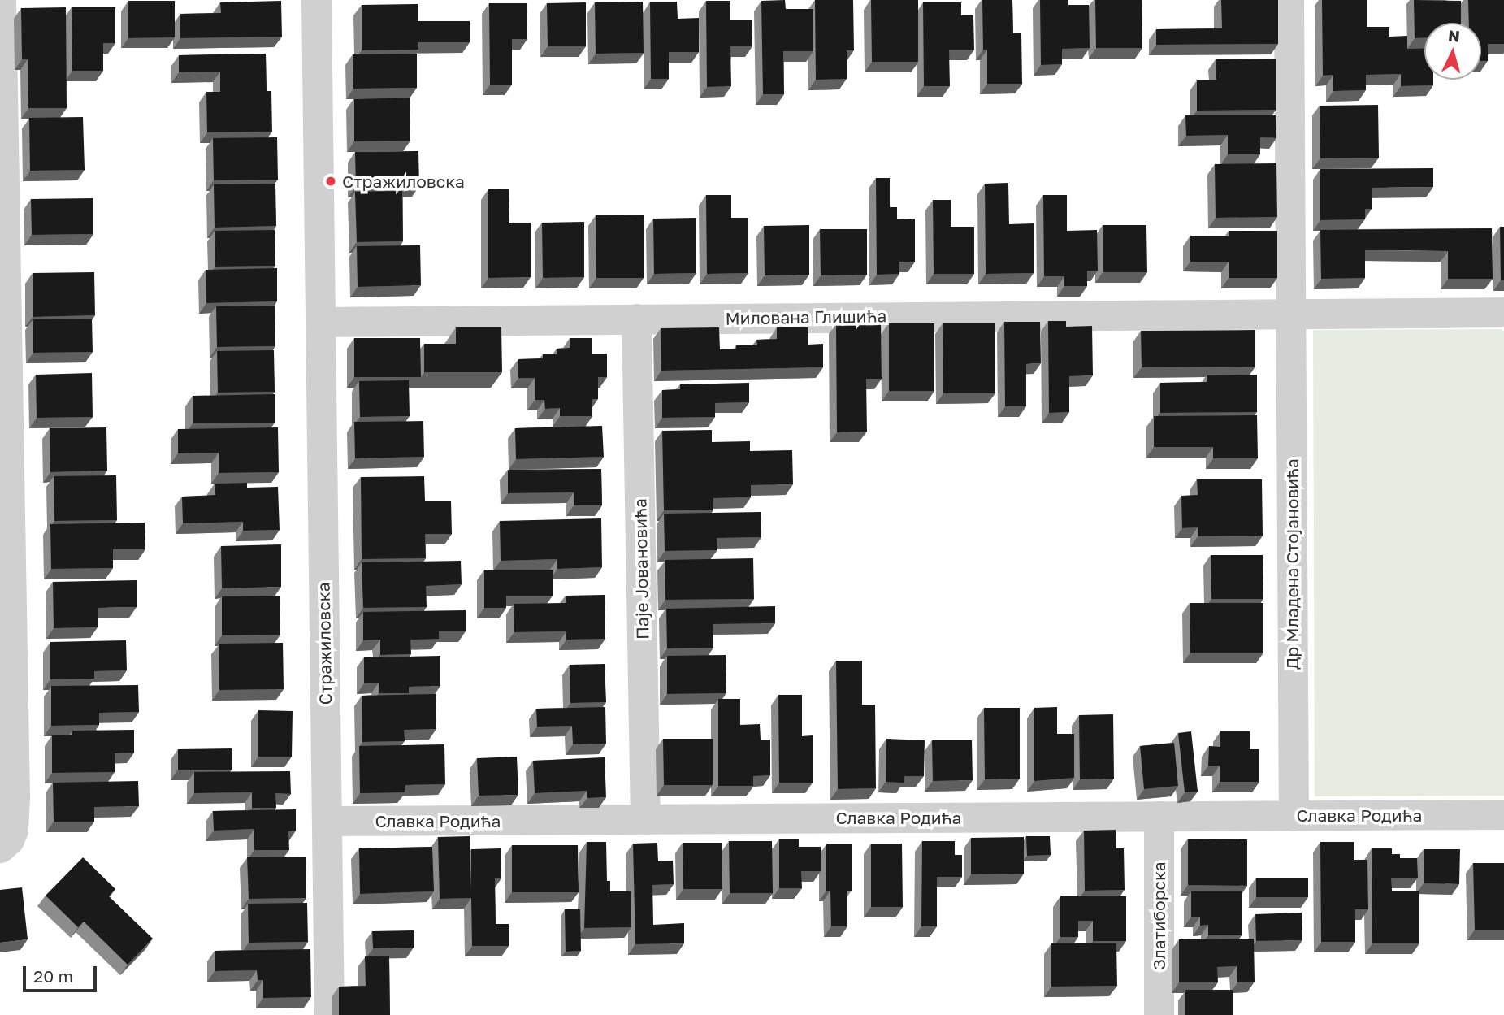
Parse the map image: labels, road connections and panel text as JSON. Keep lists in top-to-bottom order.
{
  "streets": {
    "street": [
      "Милована Глишића",
      "Др Младена Стојановића",
      "Паје Јовановића",
      "Стражиловска",
      "Славка Родића",
      "Златиборска"
    ]
  },
  "crossings": [
    ["Милована Глишића", "Др Младена Стојановића"],
    ["Милована Глишића", "Паје Јовановића"],
    ["Милована Глишића", "Стражиловска"],
    ["Др Младена Стојановића", "Славка Родића"],
    ["Паје Јовановића", "Славка Родића"],
    ["Стражиловска", "Славка Родића"],
    ["Славка Родића", "Златиборска"]
  ],
  "places": ["Стражиловска"],
  "scale_bar": "20 m",
  "north": "top"
}
